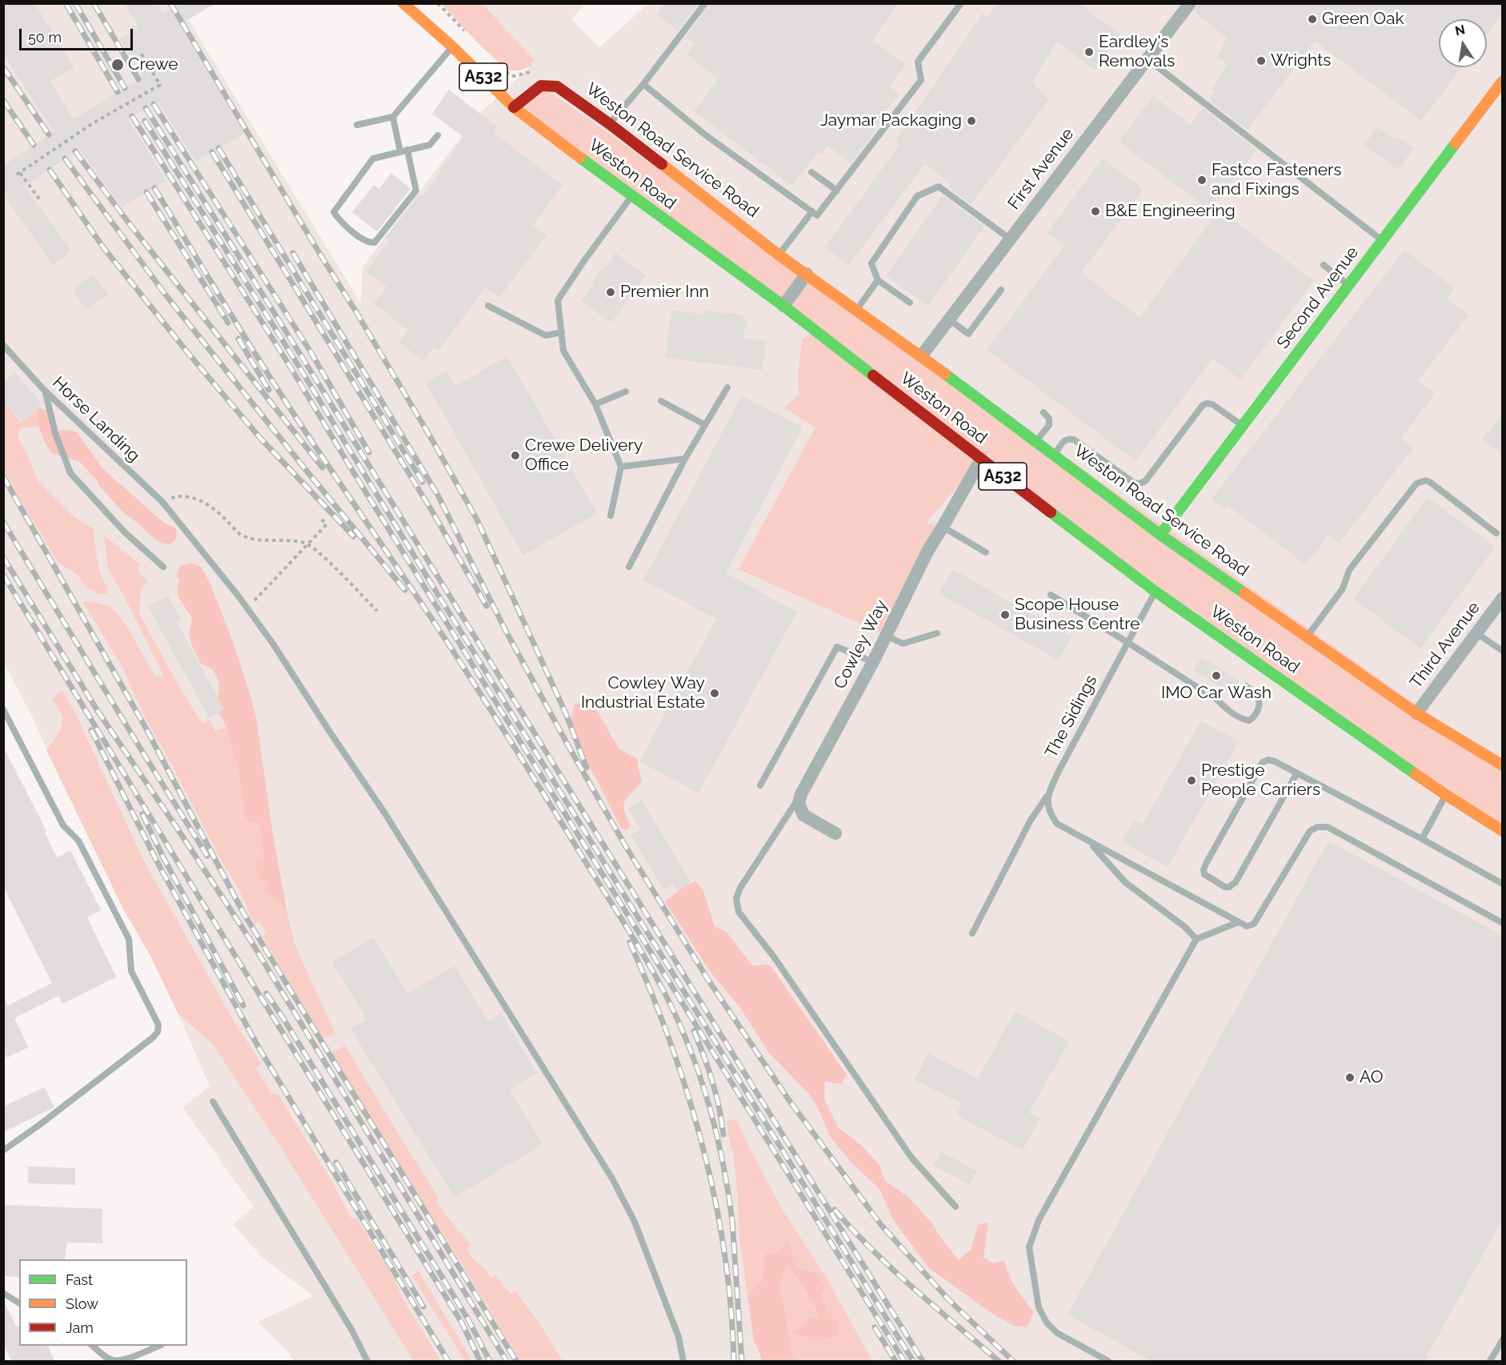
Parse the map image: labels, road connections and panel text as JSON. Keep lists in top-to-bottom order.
{
  "streets": {
    "street": [
      "A532",
      "Weston Road Service Road",
      "First Avenue",
      "Weston Road",
      "Second Avenue",
      "Cowley Way",
      "Third Avenue"
    ],
    "lane": ["Horse Landing", "The Sidings"]
  },
  "crossings": [
    ["Weston Road Service Road", "First Avenue"],
    ["Weston Road Service Road", "Second Avenue"],
    ["Weston Road Service Road", "Third Avenue"],
    ["Weston Road", "Cowley Way"],
    ["Weston Road", "The Sidings"]
  ],
  "places": [
    "Green Oak",
    "Eardley's Removals",
    "Wrights",
    "Crewe",
    "Jaymar Packaging",
    "Fastco Fasteners and Fixings",
    "B&E Engineering",
    "Premier Inn",
    "Crewe Delivery Office",
    "Scope House Business Centre",
    "IMO Car Wash",
    "Cowley Way Industrial Estate",
    "Prestige People Carriers",
    "AO"
  ],
  "legend": ["Fast", "Slow", "Jam"],
  "scale_bar": "50 m",
  "north": "top"
}
